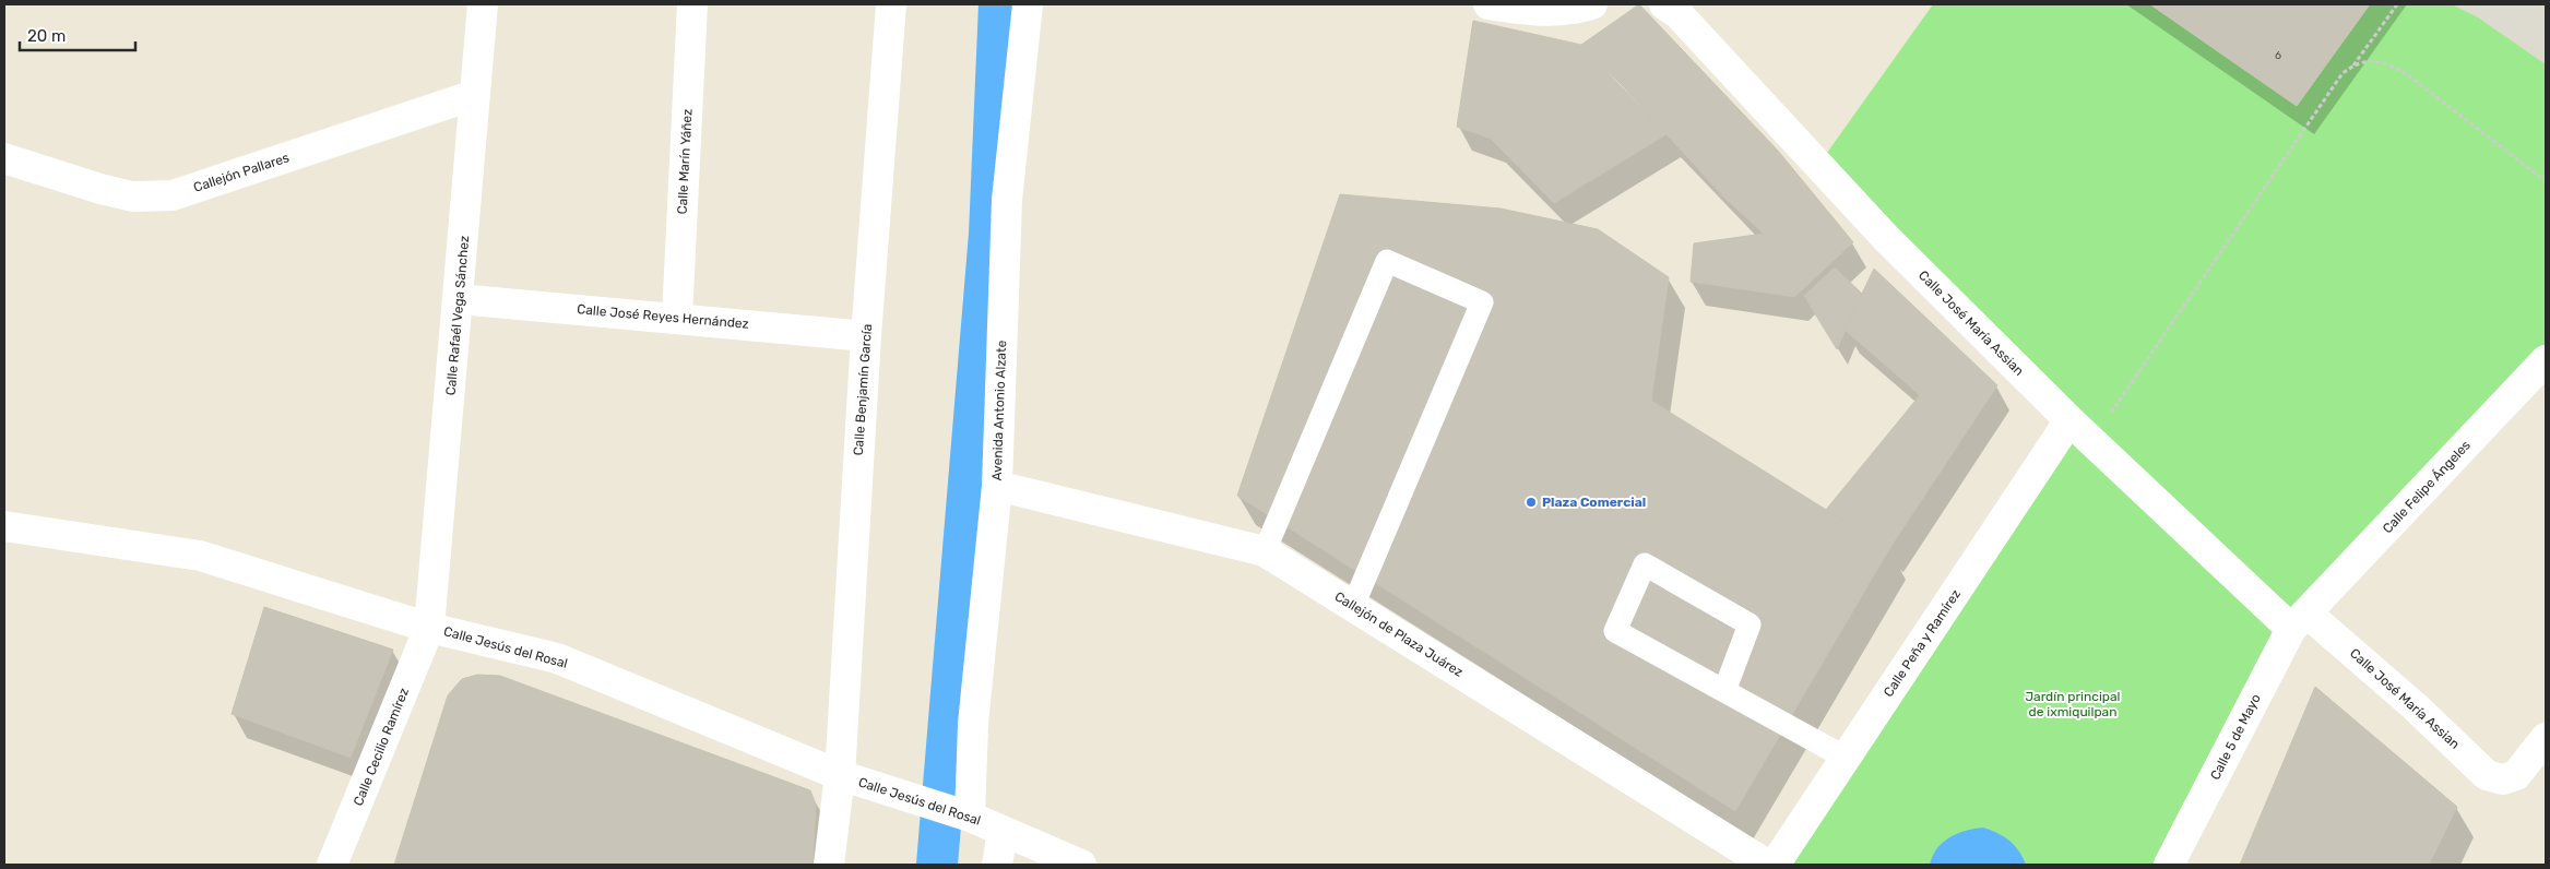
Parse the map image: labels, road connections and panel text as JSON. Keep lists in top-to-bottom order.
{
  "streets": {
    "street": [
      "Calle Marín Yáñez",
      "Callejón Pallares",
      "Calle Rafaél Vega Sánchez",
      "Calle José Reyes Hernández",
      "Calle José María Assian",
      "Calle Benjamín García",
      "Avenida Antonio Alzate",
      "Calle Felipe Ángeles",
      "Callejón de Plaza Juárez",
      "Calle Peña y Ramírez",
      "Calle Jesús del Rosal",
      "Calle 5 de Mayo",
      "Calle Cecilio Ramírez"
    ]
  },
  "crossings": [
    ["Calle Marín Yáñez", "Calle José Reyes Hernández"],
    ["Callejón Pallares", "Calle Rafaél Vega Sánchez"],
    ["Calle Rafaél Vega Sánchez", "Calle José Reyes Hernández"],
    ["Calle Rafaél Vega Sánchez", "Calle Jesús del Rosal"],
    ["Calle Rafaél Vega Sánchez", "Calle Cecilio Ramírez"],
    ["Calle José Reyes Hernández", "Calle Benjamín García"],
    ["Calle José María Assian", "Calle Felipe Ángeles"],
    ["Calle José María Assian", "Calle Peña y Ramírez"],
    ["Calle José María Assian", "Calle 5 de Mayo"],
    ["Calle Benjamín García", "Calle Jesús del Rosal"],
    ["Avenida Antonio Alzate", "Callejón de Plaza Juárez"],
    ["Avenida Antonio Alzate", "Calle Jesús del Rosal"],
    ["Calle Felipe Ángeles", "Calle 5 de Mayo"],
    ["Calle Jesús del Rosal", "Calle Cecilio Ramírez"]
  ],
  "parks": ["Jardín principal de ixmiquilpan"],
  "places": ["Plaza Comercial"],
  "house_numbers": ["6"],
  "scale_bar": "20 m"
}
